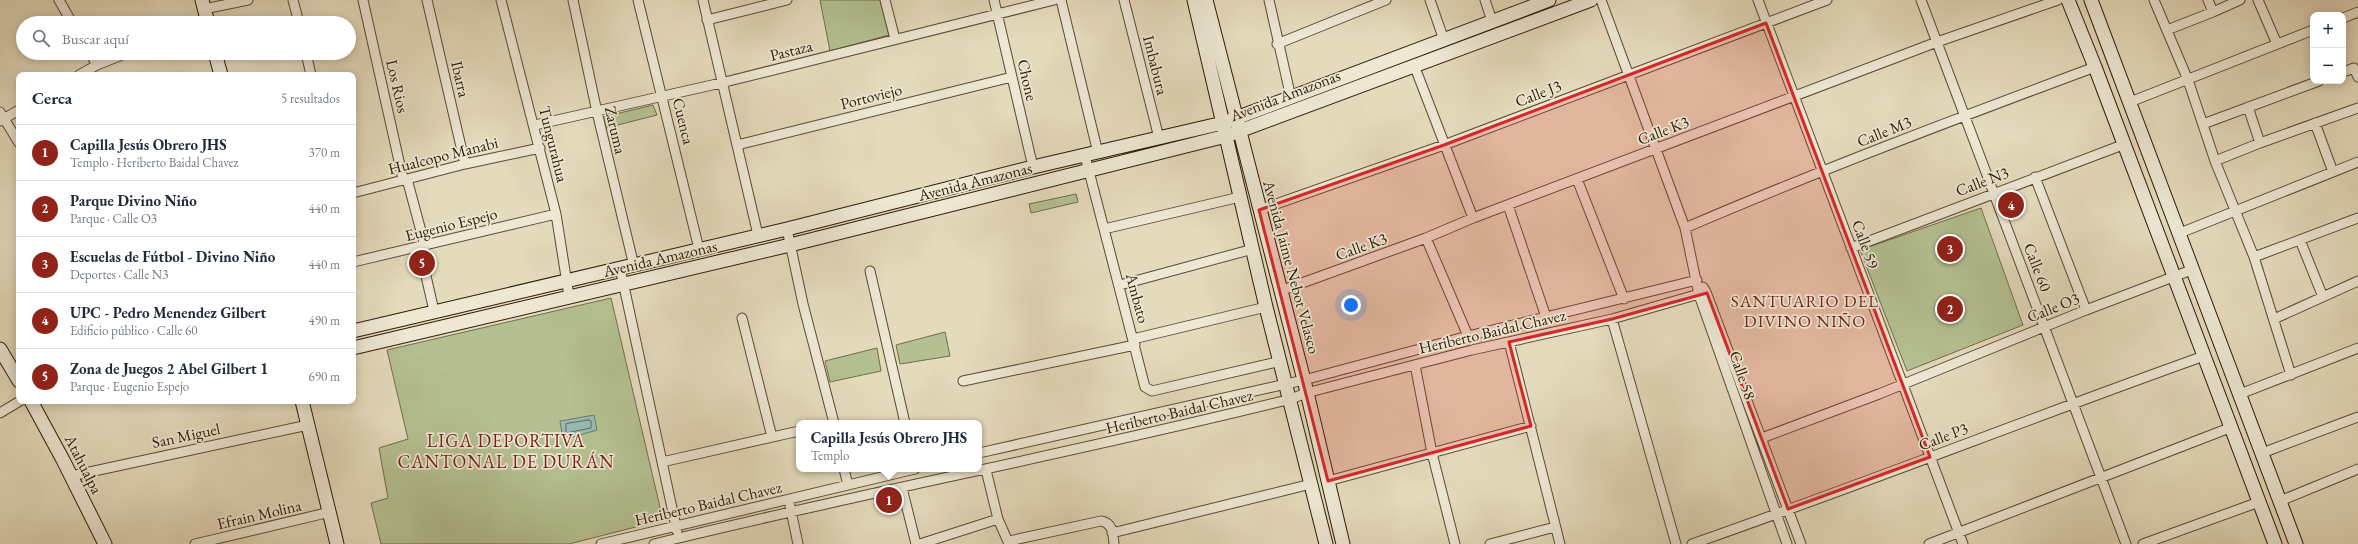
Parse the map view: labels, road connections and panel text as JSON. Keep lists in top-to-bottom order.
{
  "streets": {
    "street": [
      "Pastaza",
      "Imbabura",
      "Ibarra",
      "Chone",
      "Los Rios",
      "Calle J3",
      "Avenida Amazonas",
      "Portoviejo",
      "Cuenca",
      "Zaruma",
      "Calle K3",
      "Calle M3",
      "Tungurahua",
      "Hualcopo Manabi",
      "Calle N3",
      "Eugenio Espejo",
      "Calle 59",
      "Avenida Jaime Nebot Velasco",
      "Calle 60",
      "Ambato",
      "Calle O3",
      "Heriberto Baidal Chavez",
      "Calle 58",
      "San Miguel",
      "Calle P3",
      "Atahualpa",
      "Efrain Molina"
    ]
  },
  "crossings": [
    ["Pastaza", "Chone"],
    ["Pastaza", "Cuenca"],
    ["Pastaza", "Zaruma"],
    ["Pastaza", "Tungurahua"],
    ["Imbabura", "Avenida Amazonas"],
    ["Ibarra", "Hualcopo Manabi"],
    ["Chone", "Avenida Amazonas"],
    ["Chone", "Portoviejo"],
    ["Los Rios", "Hualcopo Manabi"],
    ["Los Rios", "Eugenio Espejo"],
    ["Calle J3", "Calle 59"],
    ["Calle J3", "Avenida Jaime Nebot Velasco"],
    ["Avenida Amazonas", "Cuenca"],
    ["Avenida Amazonas", "Zaruma"],
    ["Avenida Amazonas", "Tungurahua"],
    ["Avenida Amazonas", "Avenida Jaime Nebot Velasco"],
    ["Avenida Amazonas", "Ambato"],
    ["Calle K3", "Calle 59"],
    ["Calle K3", "Avenida Jaime Nebot Velasco"],
    ["Calle K3", "Calle 60"],
    ["Calle M3", "Calle 59"],
    ["Calle M3", "Calle 60"],
    ["Tungurahua", "Hualcopo Manabi"],
    ["Tungurahua", "Eugenio Espejo"],
    ["Calle N3", "Calle 59"],
    ["Calle N3", "Calle 60"],
    ["Calle 59", "Calle O3"],
    ["Calle 59", "Calle P3"],
    ["Avenida Jaime Nebot Velasco", "Ambato"],
    ["Avenida Jaime Nebot Velasco", "Heriberto Baidal Chavez"],
    ["Calle 60", "Calle O3"],
    ["Calle 60", "Calle P3"],
    ["Calle O3", "Calle 58"],
    ["Heriberto Baidal Chavez", "Calle 58"],
    ["Calle 58", "Calle P3"],
    ["San Miguel", "Atahualpa"]
  ],
  "districts": ["SANTUARIO DEL DIVINO NIÑO", "LIGA DEPORTIVA CANTONAL DE DURÁN"],
  "page": {
    "map_buttons": ["+", "−"],
    "search": "Buscar aquí",
    "heading": ["Cerca", "5 resultados"],
    "list": [
      {
        "mark": "1",
        "name": "Capilla Jesús Obrero JHS",
        "note": "Templo · Heriberto Baidal Chavez",
        "value": "370 m"
      },
      {
        "mark": "2",
        "name": "Parque Divino Niño",
        "note": "Parque · Calle O3",
        "value": "440 m"
      },
      {
        "mark": "3",
        "name": "Escuelas de Fútbol - Divino Niño",
        "note": "Deportes · Calle N3",
        "value": "440 m"
      },
      {
        "mark": "4",
        "name": "UPC - Pedro Menendez Gilbert",
        "note": "Edificio público · Calle 60",
        "value": "490 m"
      },
      {
        "mark": "5",
        "name": "Zona de Juegos 2 Abel Gilbert 1",
        "note": "Parque · Eugenio Espejo",
        "value": "690 m"
      }
    ],
    "pins": [
      "4",
      "3",
      "5",
      "2",
      "1"
    ],
    "popup": ["Capilla Jesús Obrero JHS", "Templo"]
  }
}
